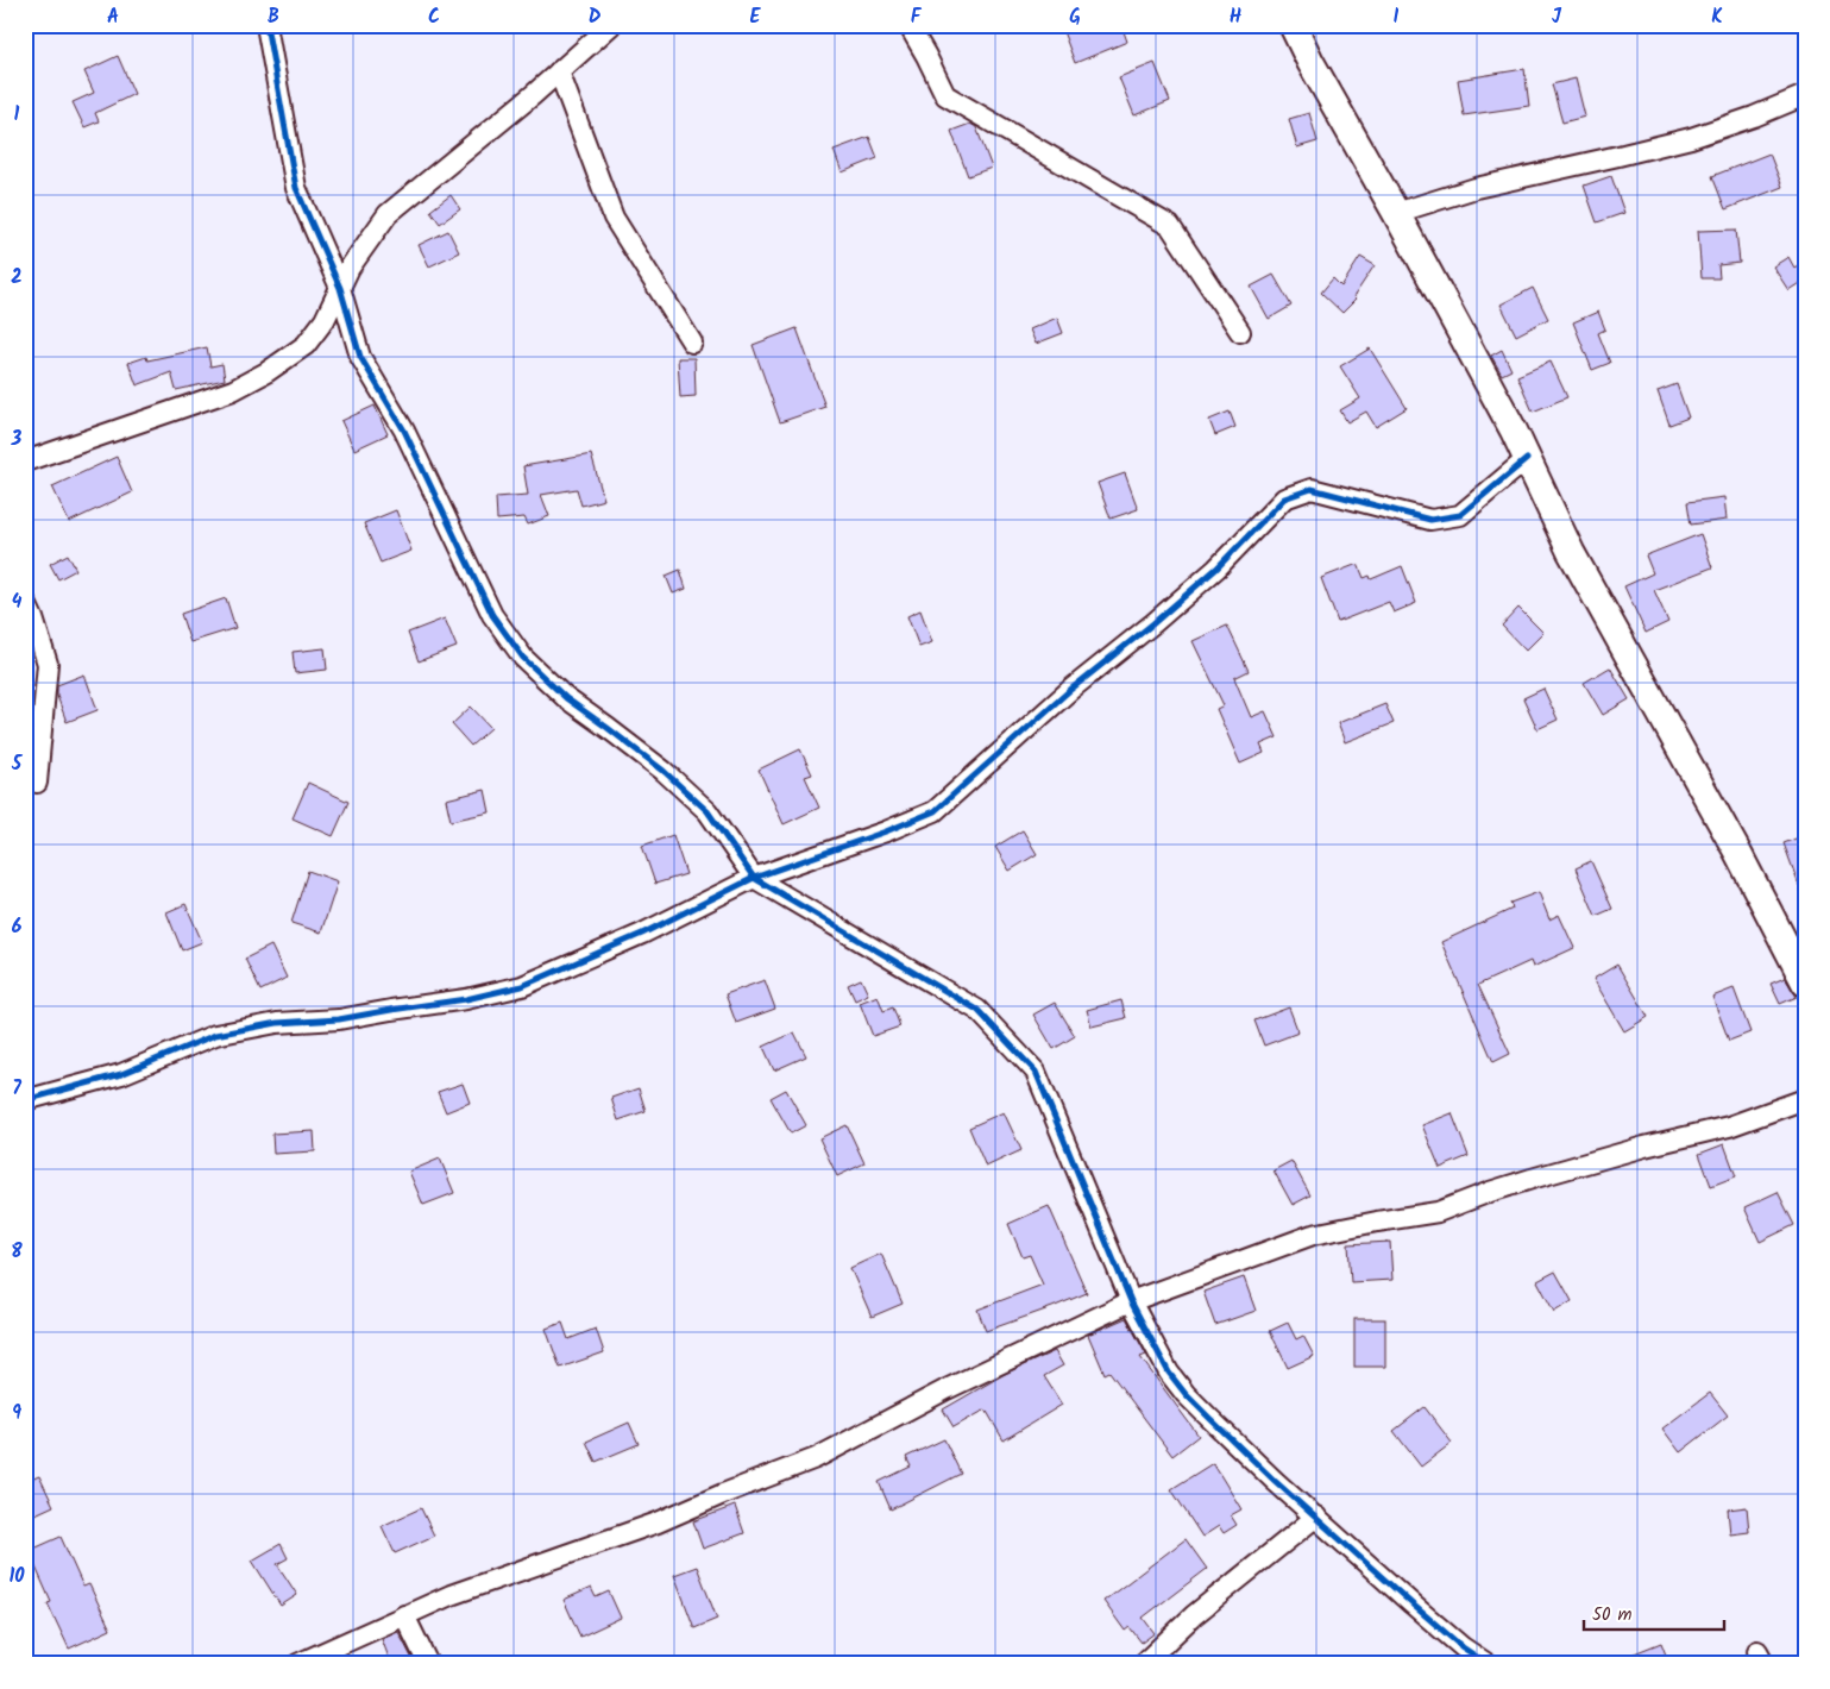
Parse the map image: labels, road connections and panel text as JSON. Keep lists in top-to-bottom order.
{
  "scale_bar": "50 m",
  "grid": {
    "columns": [
      "A",
      "B",
      "C",
      "D",
      "E",
      "F",
      "G",
      "H",
      "I",
      "J",
      "K"
    ],
    "rows": [
      "1",
      "2",
      "3",
      "4",
      "5",
      "6",
      "7",
      "8",
      "9",
      "10"
    ]
  }
}
